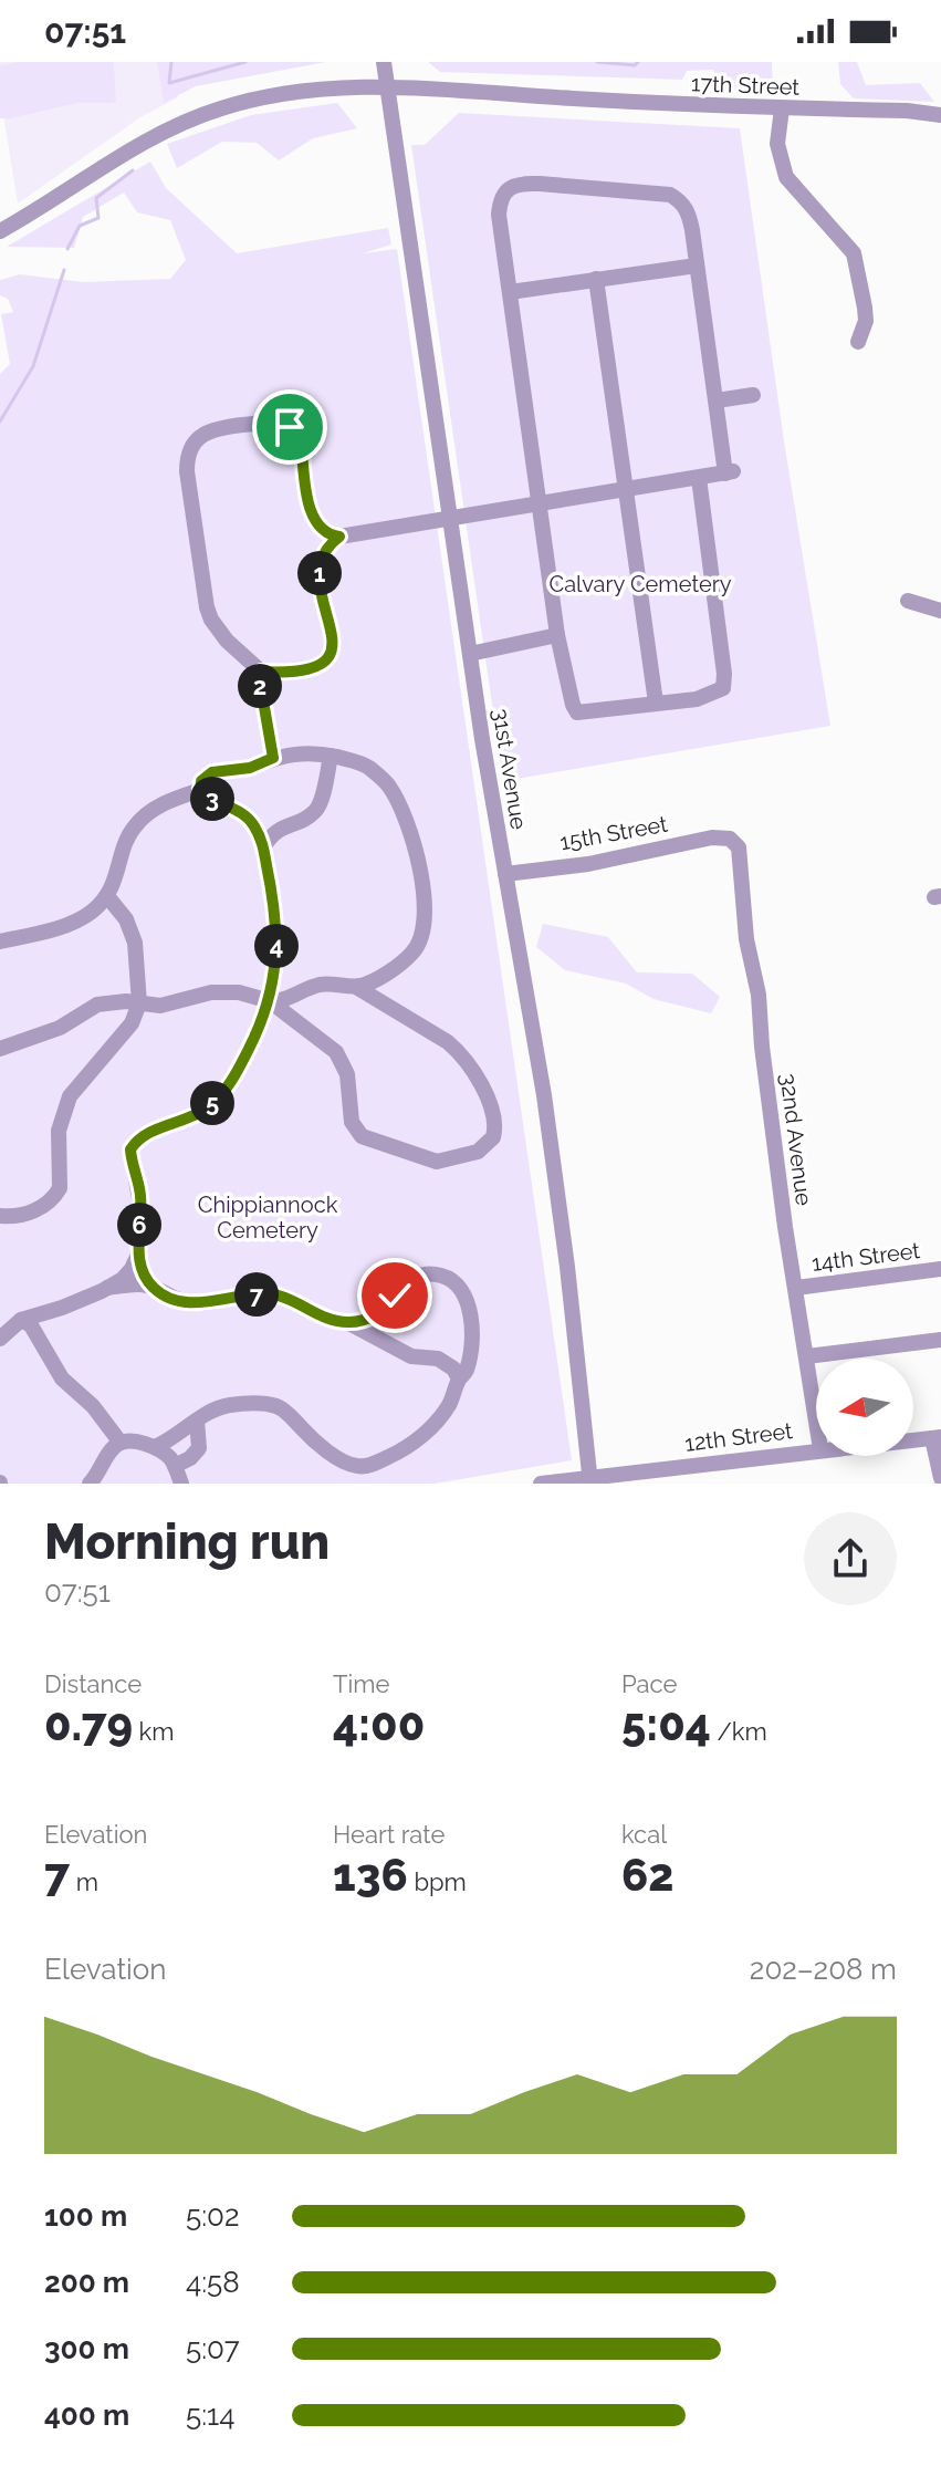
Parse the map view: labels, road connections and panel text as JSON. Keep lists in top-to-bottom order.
{
  "streets": {
    "street": [
      "17th Street",
      "31st Avenue",
      "15th Street",
      "32nd Avenue",
      "14th Street",
      "12th Street"
    ]
  },
  "crossings": [
    ["17th Street", "31st Avenue"],
    ["31st Avenue", "15th Street"],
    ["31st Avenue", "12th Street"],
    ["15th Street", "32nd Avenue"],
    ["32nd Avenue", "14th Street"]
  ],
  "parks": ["Calvary Cemetery", "Chippiannock Cemetery"],
  "north": "left",
  "page": {
    "status": "07:51",
    "pins": [
      "1",
      "2",
      "3",
      "4",
      "5",
      "6",
      "7"
    ],
    "heading": ["Morning run", "07:51"],
    "stats": [
      ["Distance", "0.79 km"],
      ["Time", "4:00"],
      ["Pace", "5:04 /km"],
      ["Elevation", "7 m"],
      ["Heart rate", "136 bpm"],
      ["kcal", "62"]
    ],
    "chart": ["Elevation", "202–208 m"],
    "list": [
      {
        "name": "100 m",
        "note": "5:02"
      },
      {
        "name": "200 m",
        "note": "4:58"
      },
      {
        "name": "300 m",
        "note": "5:07"
      },
      {
        "name": "400 m",
        "note": "5:14"
      }
    ]
  }
}
